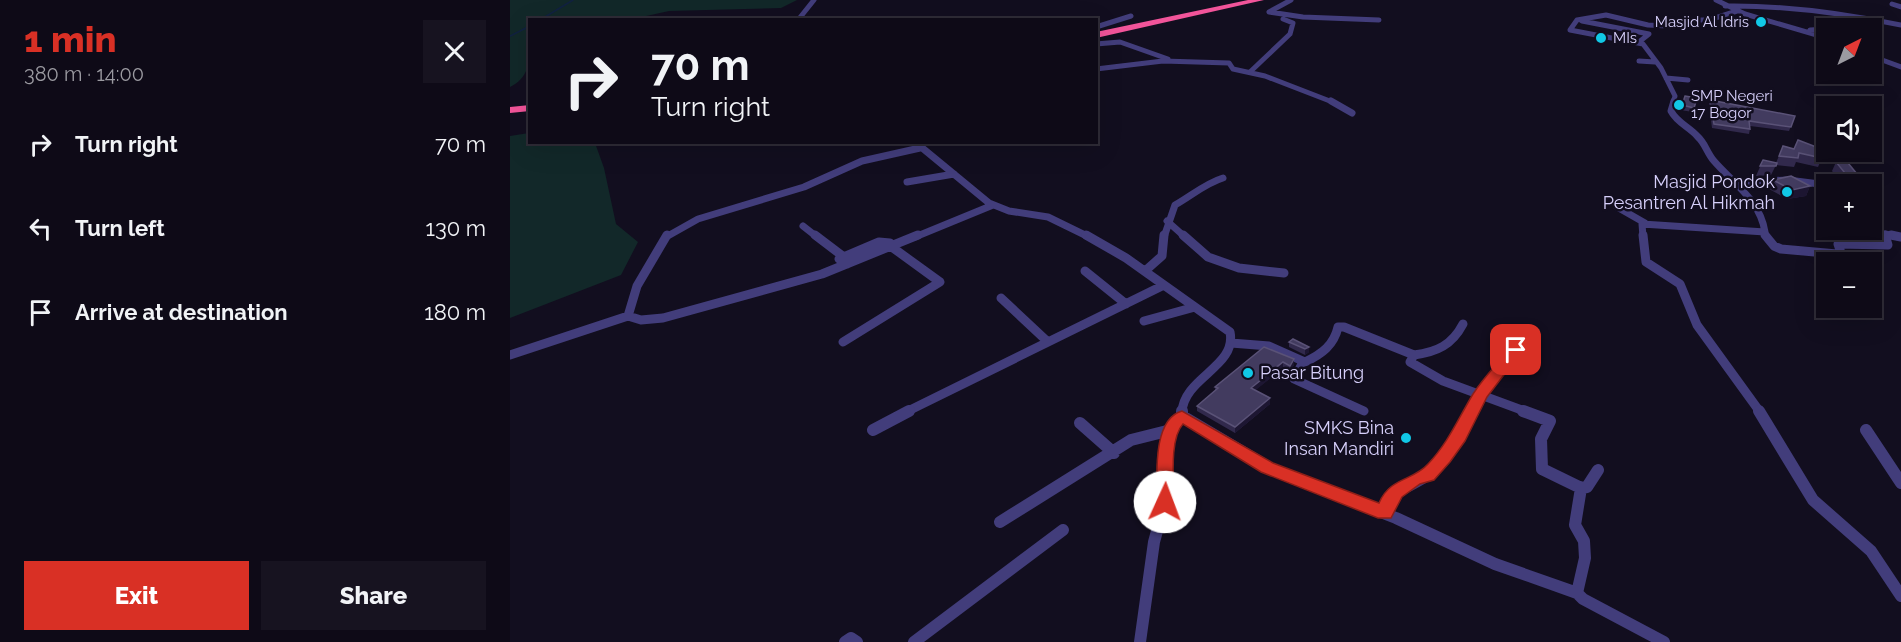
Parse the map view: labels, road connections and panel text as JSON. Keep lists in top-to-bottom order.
{
  "places": [
    "Masjid Al Idris",
    "MIs",
    "SMP Negeri 17 Bogor",
    "Masjid Pondok Pesantren Al Hikmah",
    "Pasar Bitung",
    "SMKS Bina Insan Mandiri"
  ],
  "north": "top right",
  "page": {
    "heading": ["1 min", "380 m · 14:00"],
    "map_buttons": ["+", "−"],
    "turn": ["70 m", "Turn right"],
    "list": [
      {
        "name": "Turn right",
        "value": "70 m"
      },
      {
        "name": "Turn left",
        "value": "130 m"
      },
      {
        "name": "Arrive at destination",
        "value": "180 m"
      }
    ],
    "buttons": ["Exit", "Share"]
  }
}
